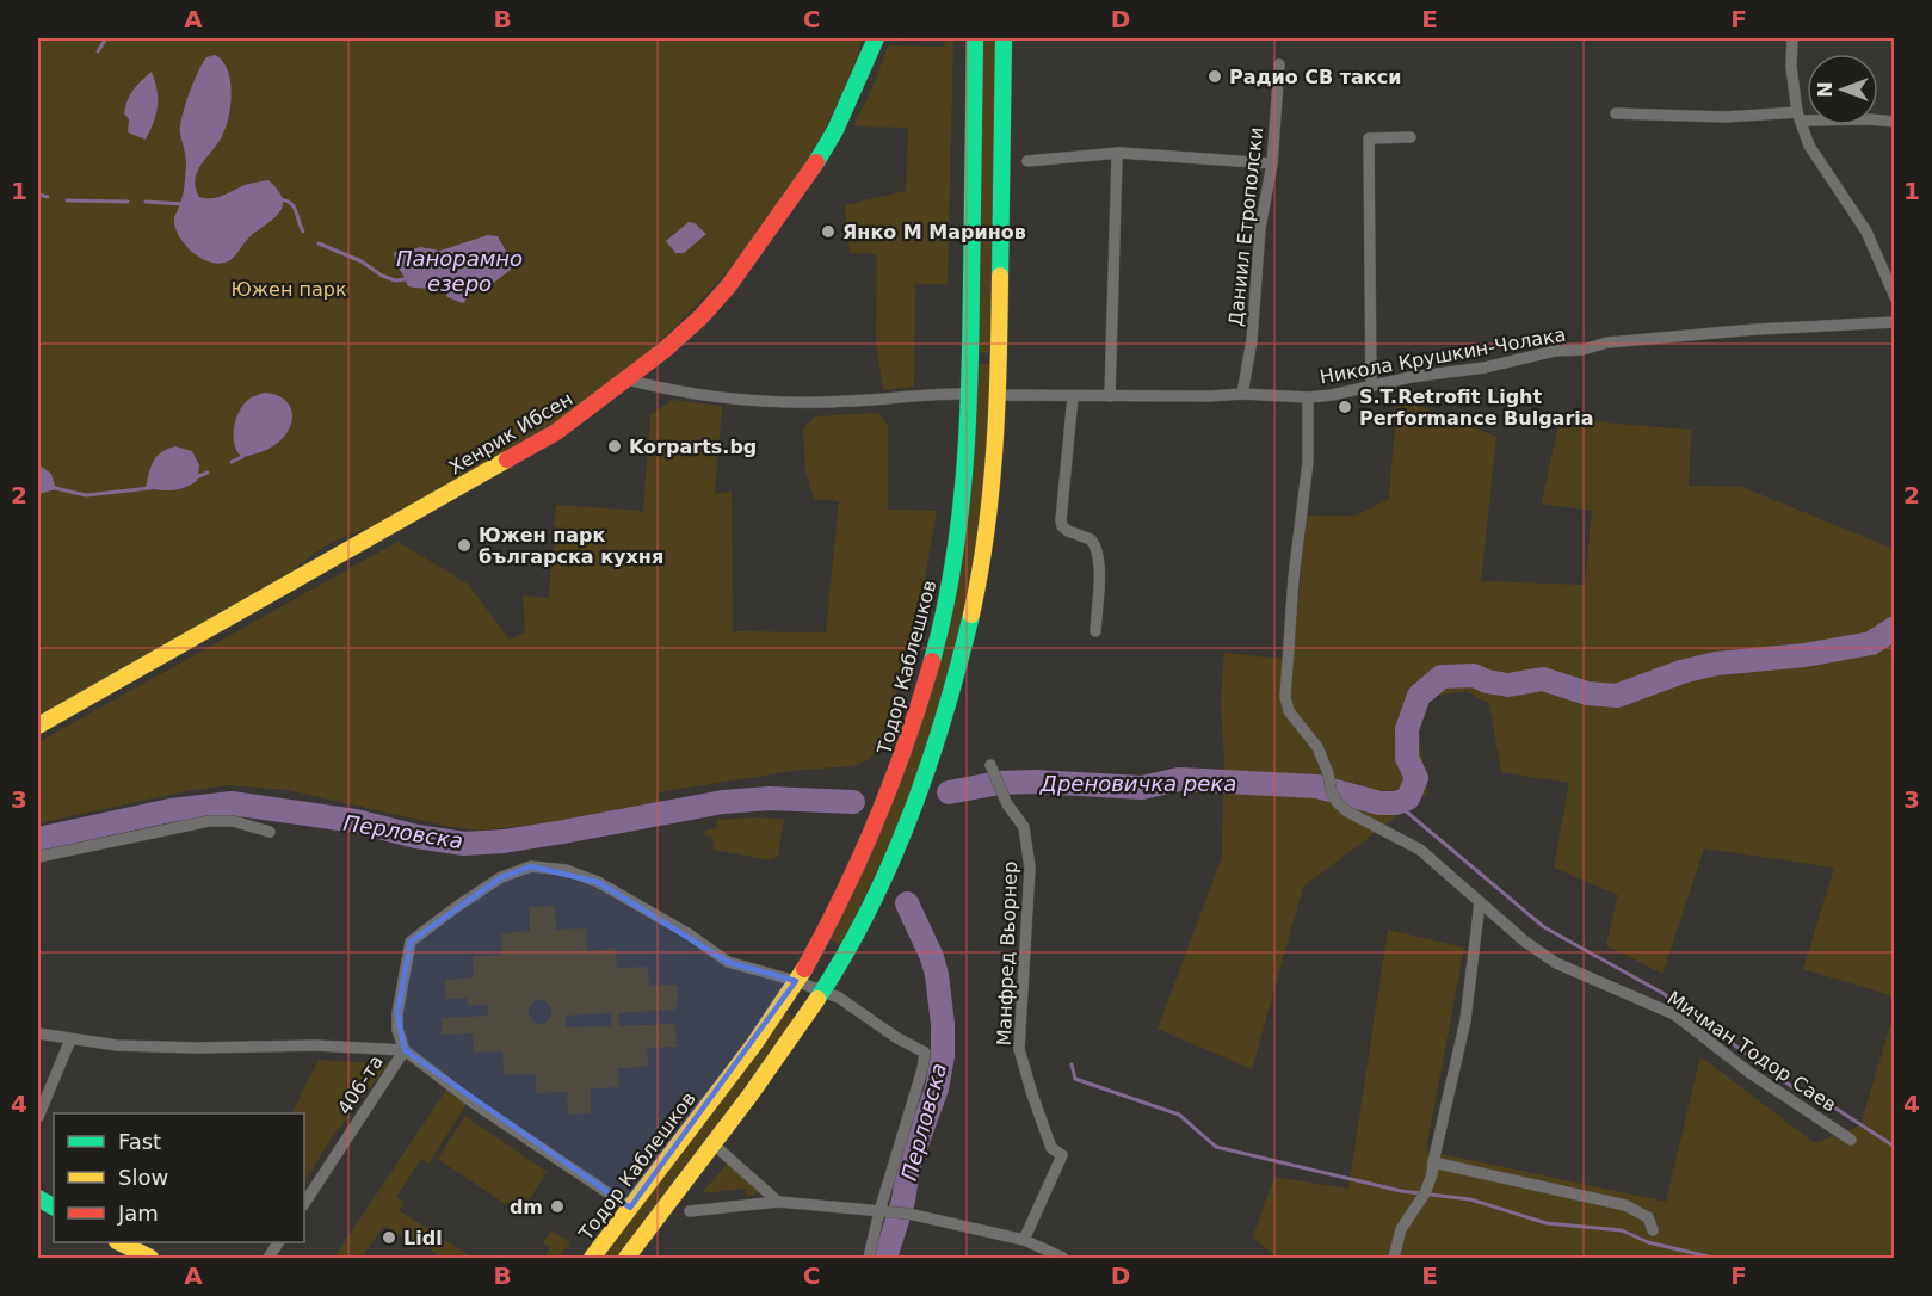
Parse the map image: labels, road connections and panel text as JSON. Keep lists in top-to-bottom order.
{
  "streets": {
    "main road": ["Хенрик Ибсен", "Тодор Каблешков"],
    "street": [
      "Даниил Етрополски",
      "Никола Крушкин-Чолака",
      "Манфред Вьорнер",
      "Мичман Тодор Саев",
      "406-та"
    ]
  },
  "crossings": [
    ["Даниил Етрополски", "Никола Крушкин-Чолака"],
    ["Никола Крушкин-Чолака", "Мичман Тодор Саев"],
    ["Тодор Каблешков", "406-та"]
  ],
  "water": ["Панорамно езеро", "Дреновичка река", "Перловска"],
  "parks": ["Южен парк"],
  "places": [
    "Радио СВ такси",
    "Янко М Маринов",
    "S.T.Retrofit Light Performance Bulgaria",
    "Korparts.bg",
    "Южен парк българска кухня",
    "dm",
    "Lidl"
  ],
  "legend": ["Fast", "Slow", "Jam"],
  "north": "left",
  "grid": {
    "columns": [
      "A",
      "B",
      "C",
      "D",
      "E",
      "F"
    ],
    "rows": [
      "1",
      "2",
      "3",
      "4"
    ]
  }
}
